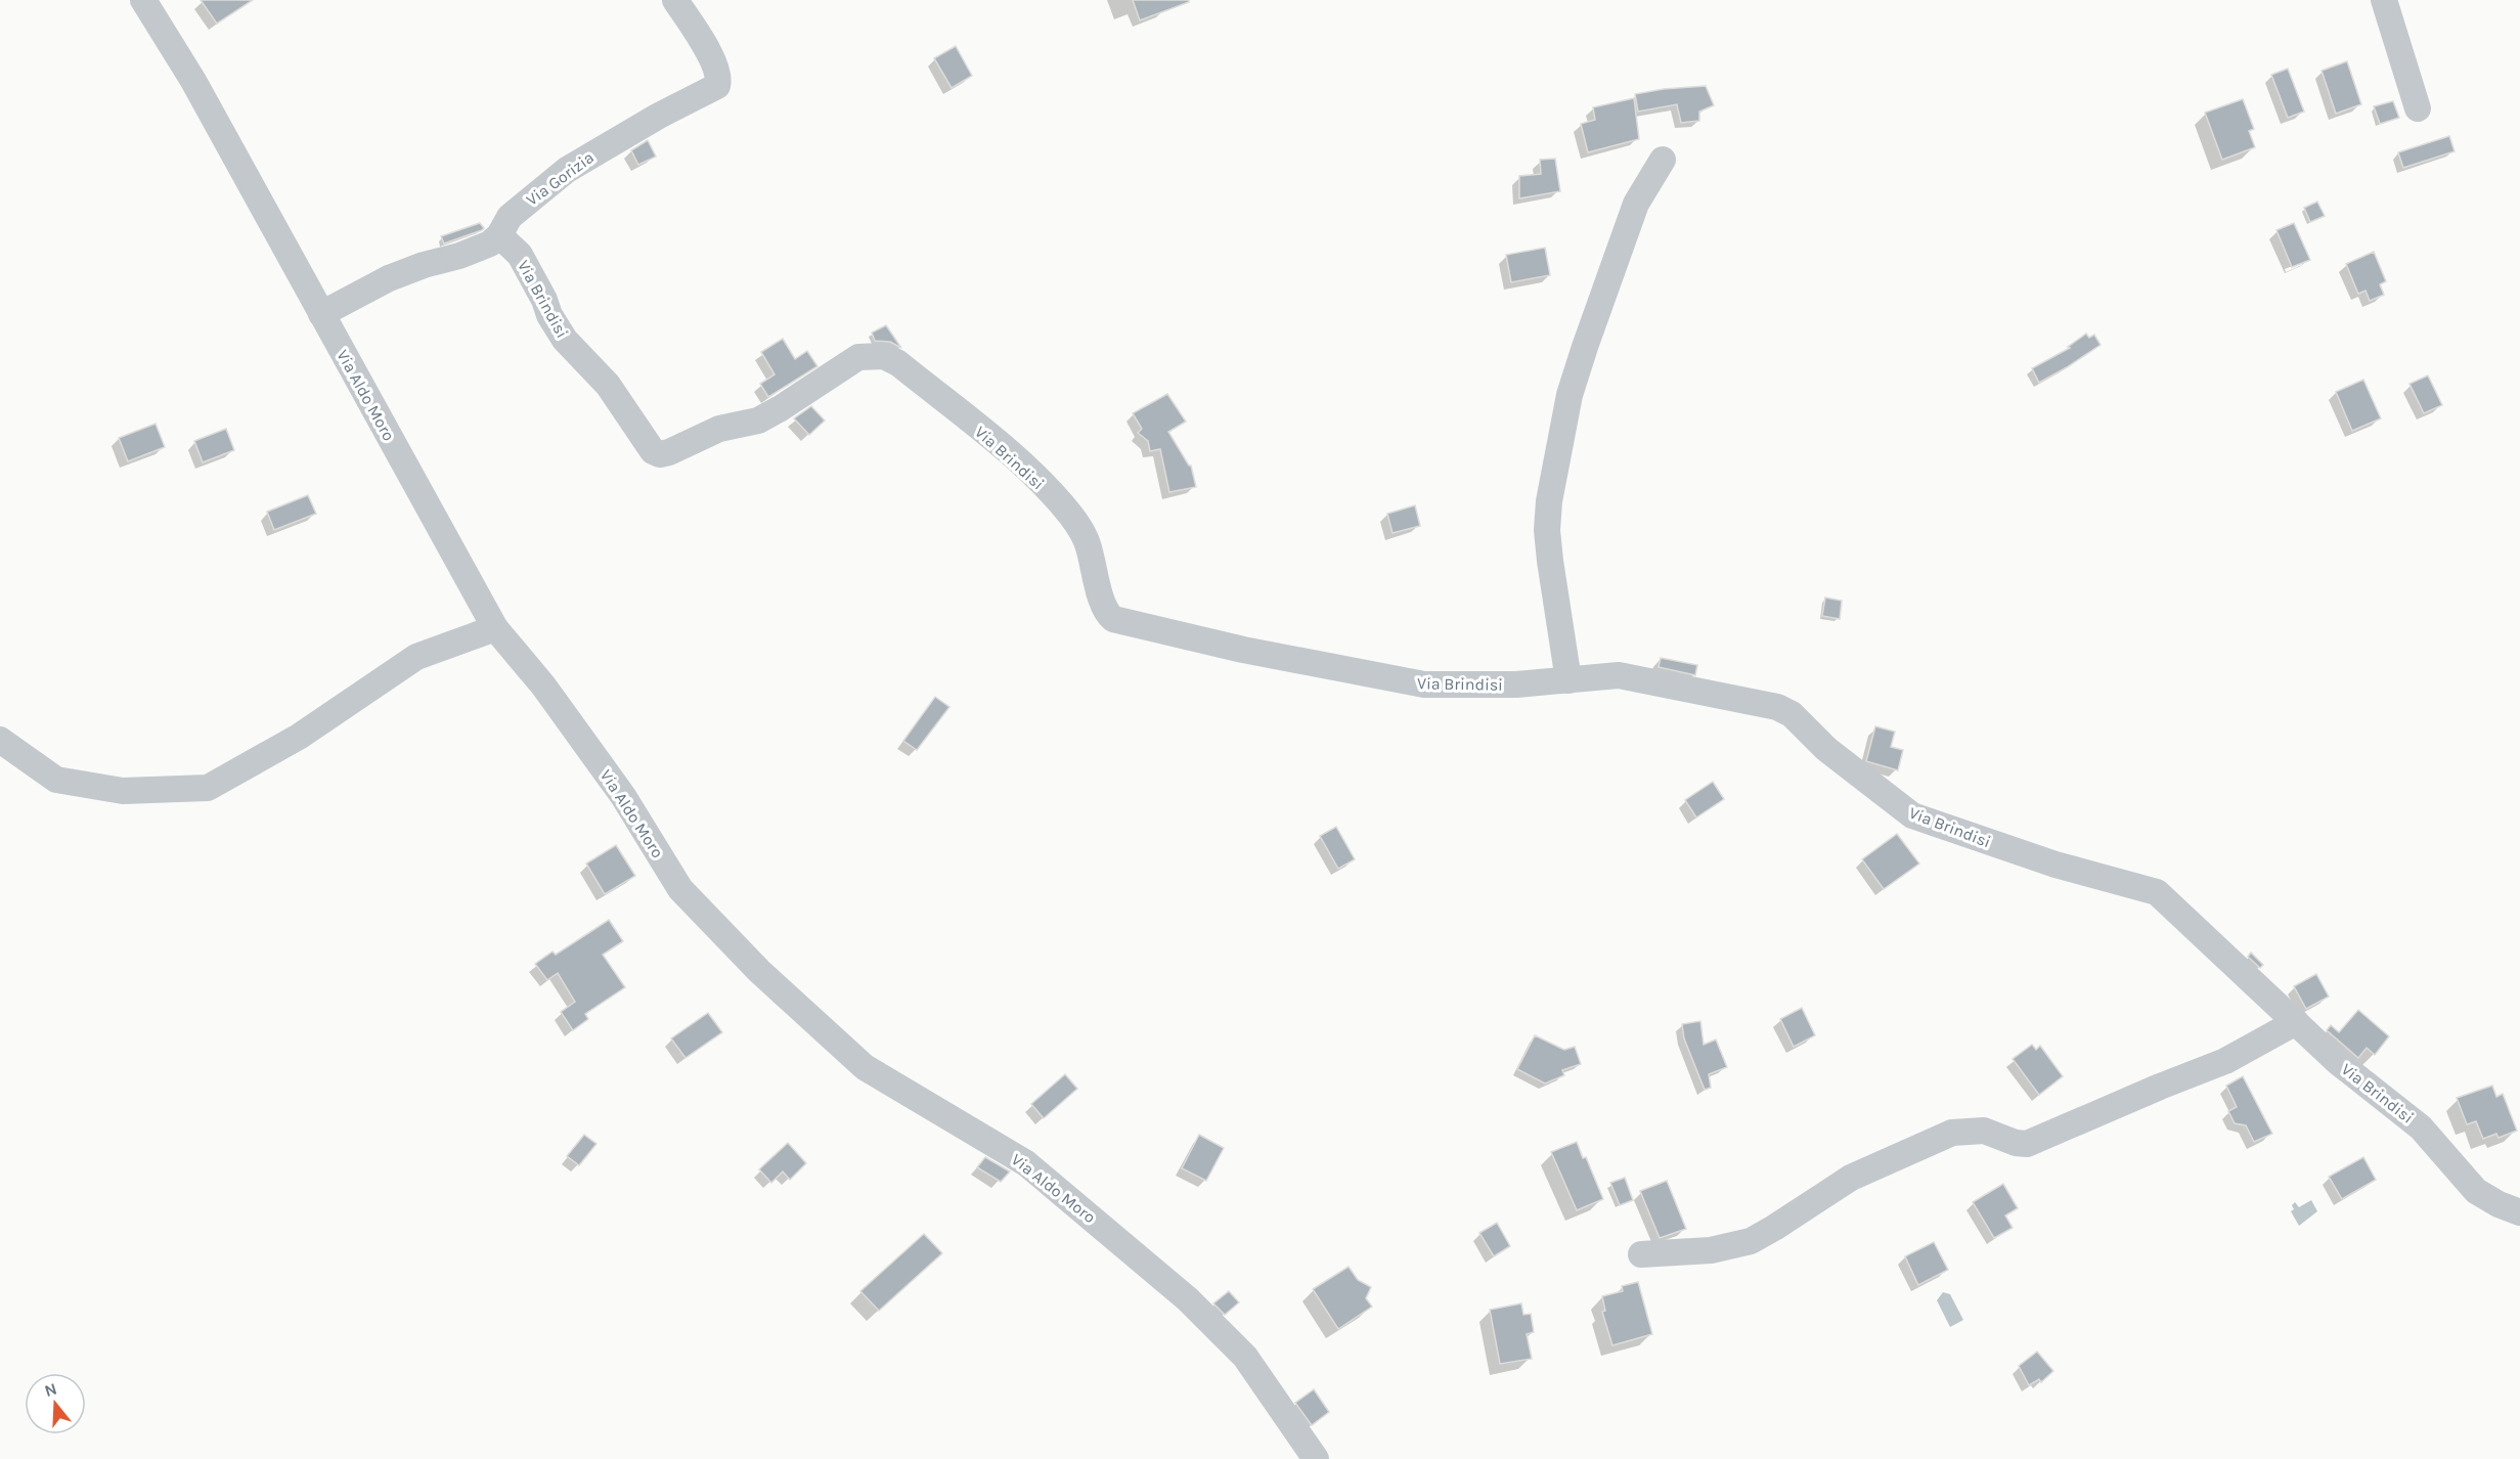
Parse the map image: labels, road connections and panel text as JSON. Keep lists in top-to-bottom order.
{
  "streets": {
    "street": ["Via Gorizia", "Via Brindisi", "Via Aldo Moro"]
  },
  "crossings": [
    ["Via Gorizia", "Via Brindisi"],
    ["Via Gorizia", "Via Aldo Moro"]
  ],
  "north": "top"
}
